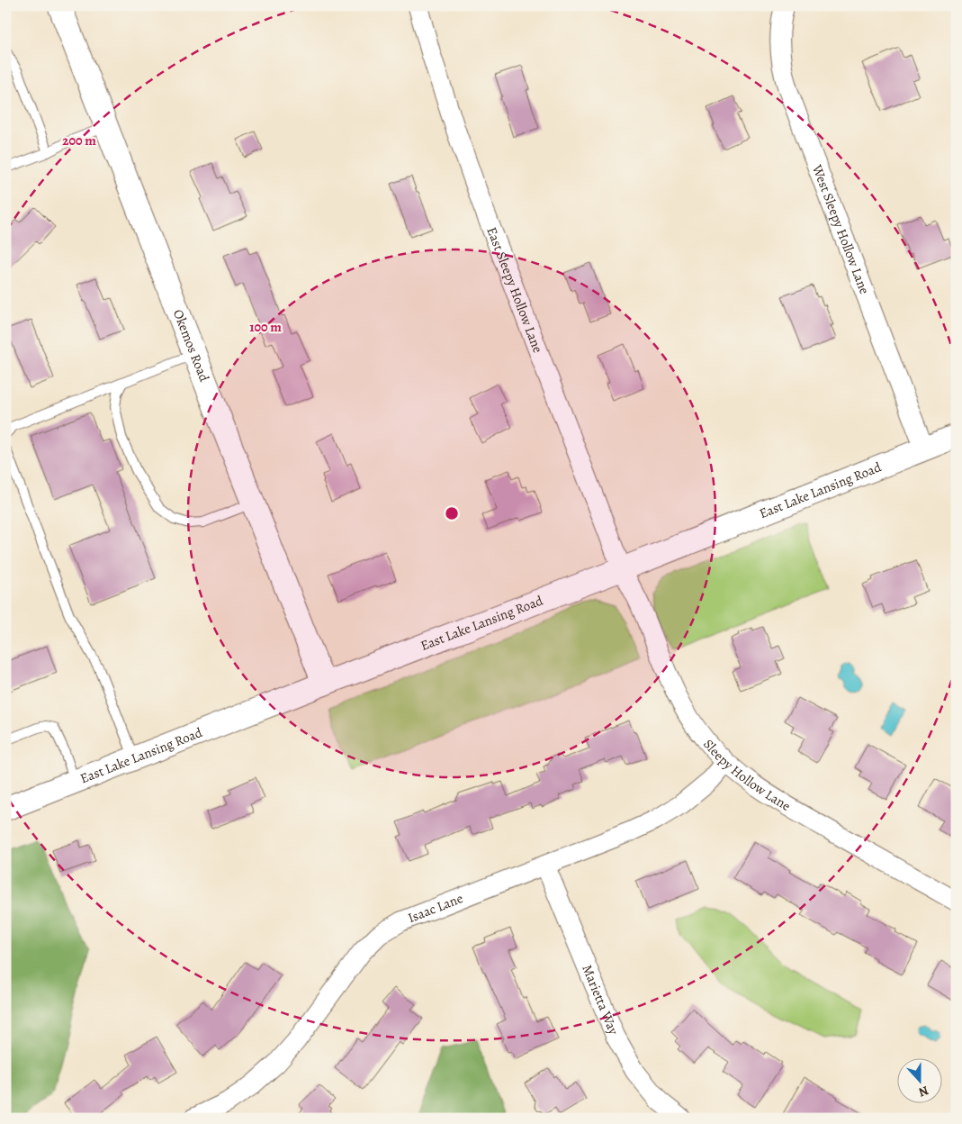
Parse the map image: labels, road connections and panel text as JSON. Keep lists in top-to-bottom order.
{
  "streets": {
    "street": [
      "West Sleepy Hollow Lane",
      "East Sleepy Hollow Lane",
      "Okemos Road",
      "East Lake Lansing Road",
      "Sleepy Hollow Lane",
      "Isaac Lane",
      "Marietta Way"
    ]
  },
  "crossings": [
    ["West Sleepy Hollow Lane", "East Lake Lansing Road"],
    ["East Sleepy Hollow Lane", "East Lake Lansing Road"],
    ["East Sleepy Hollow Lane", "Sleepy Hollow Lane"],
    ["Okemos Road", "East Lake Lansing Road"],
    ["East Lake Lansing Road", "Sleepy Hollow Lane"],
    ["Sleepy Hollow Lane", "Isaac Lane"],
    ["Isaac Lane", "Marietta Way"]
  ],
  "north": "bottom",
  "rings": ["200 m", "100 m"]
}
